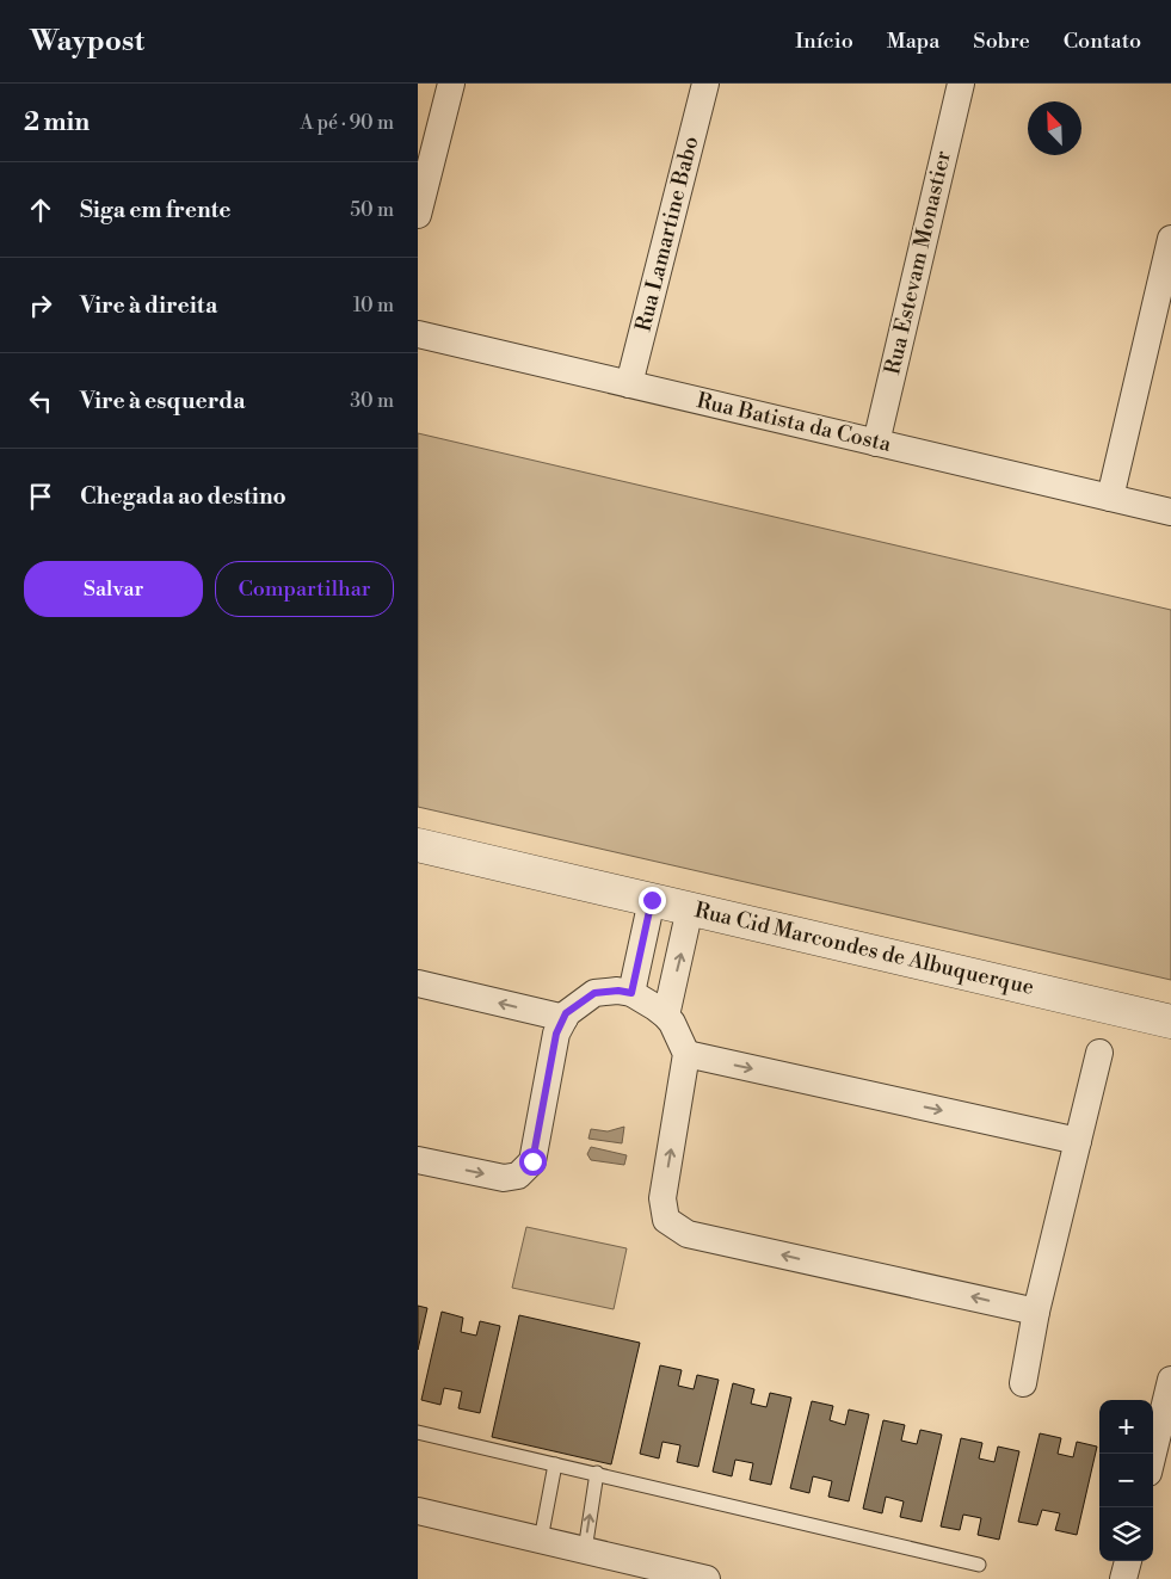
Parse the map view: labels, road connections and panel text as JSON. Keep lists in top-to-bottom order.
{
  "streets": {
    "street": [
      "Rua Lamartine Babo",
      "Rua Estevam Monastier",
      "Rua Batista da Costa",
      "Rua Cid Marcondes de Albuquerque"
    ]
  },
  "crossings": [
    ["Rua Lamartine Babo", "Rua Batista da Costa"],
    ["Rua Estevam Monastier", "Rua Batista da Costa"]
  ],
  "north": "top left",
  "page": {
    "header": "Waypost",
    "nav": [
      "Início",
      "Mapa",
      "Sobre",
      "Contato"
    ],
    "heading": ["2 min", "A pé · 90 m"],
    "list": [
      ["Siga em frente", "50 m"],
      ["Vire à direita", "10 m"],
      ["Vire à esquerda", "30 m"],
      "Chegada ao destino"
    ],
    "buttons": ["Salvar", "Compartilhar"],
    "map_buttons": ["+", "−"]
  }
}
